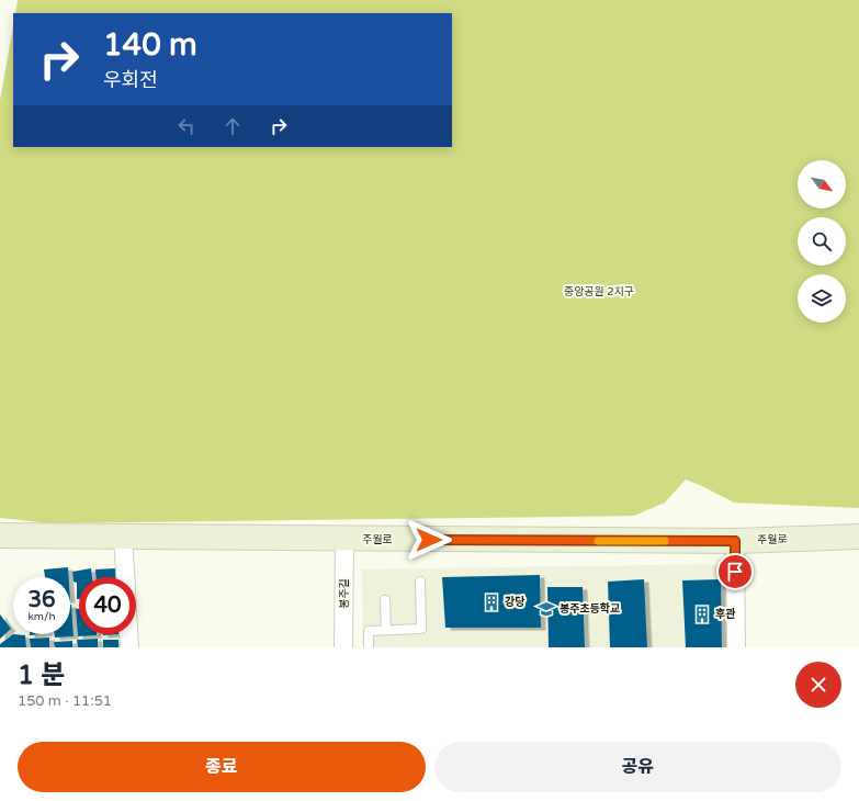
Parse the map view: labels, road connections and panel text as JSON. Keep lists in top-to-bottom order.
{
  "streets": {
    "street": ["주월로", "봉주길"]
  },
  "crossings": [
    ["주월로", "봉주길"]
  ],
  "parks": ["중앙공원 2지구"],
  "places": {
    "building": ["강당", "후관"],
    "school or university": ["봉주초등학교"]
  },
  "north": "bottom right",
  "page": {
    "turn": ["140 m", "우회전"],
    "speed": "36 km/h",
    "limit": "40",
    "heading": ["1 분", "150 m · 11:51"],
    "buttons": ["종료", "공유"]
  }
}
